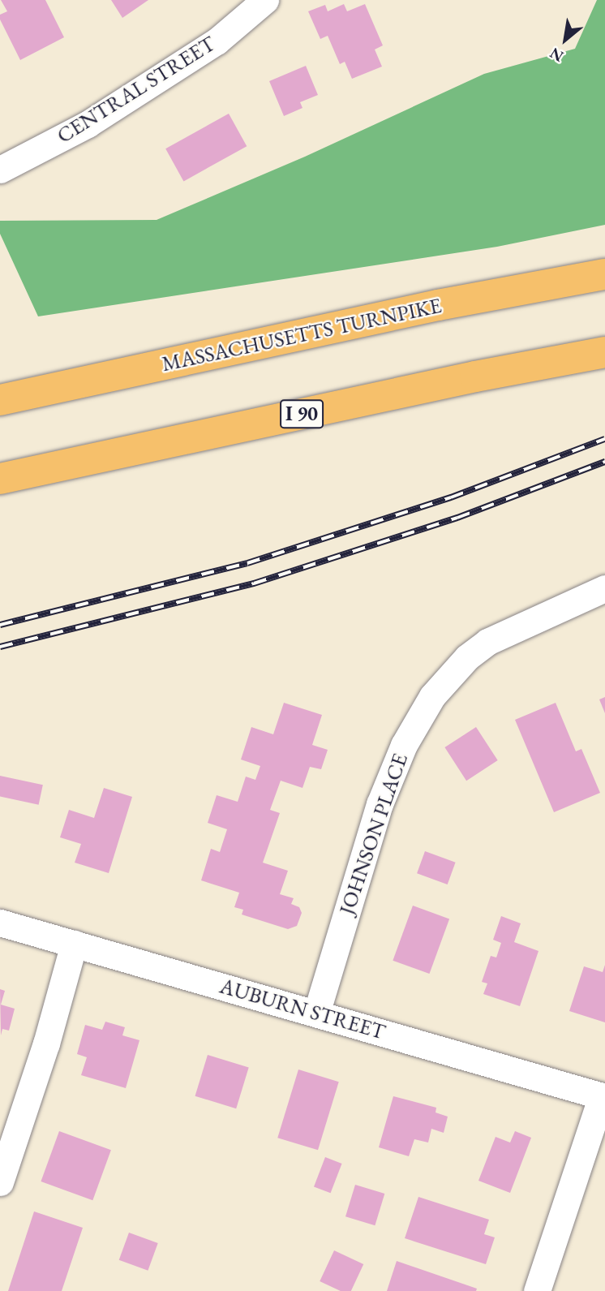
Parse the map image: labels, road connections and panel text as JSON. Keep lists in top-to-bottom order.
{
  "streets": {
    "highway": ["MASSACHUSETTS TURNPIKE", "I 90"],
    "street": ["CENTRAL STREET", "JOHNSON PLACE", "AUBURN STREET"]
  },
  "crossings": [
    ["JOHNSON PLACE", "AUBURN STREET"]
  ],
  "north": "bottom left"
}
